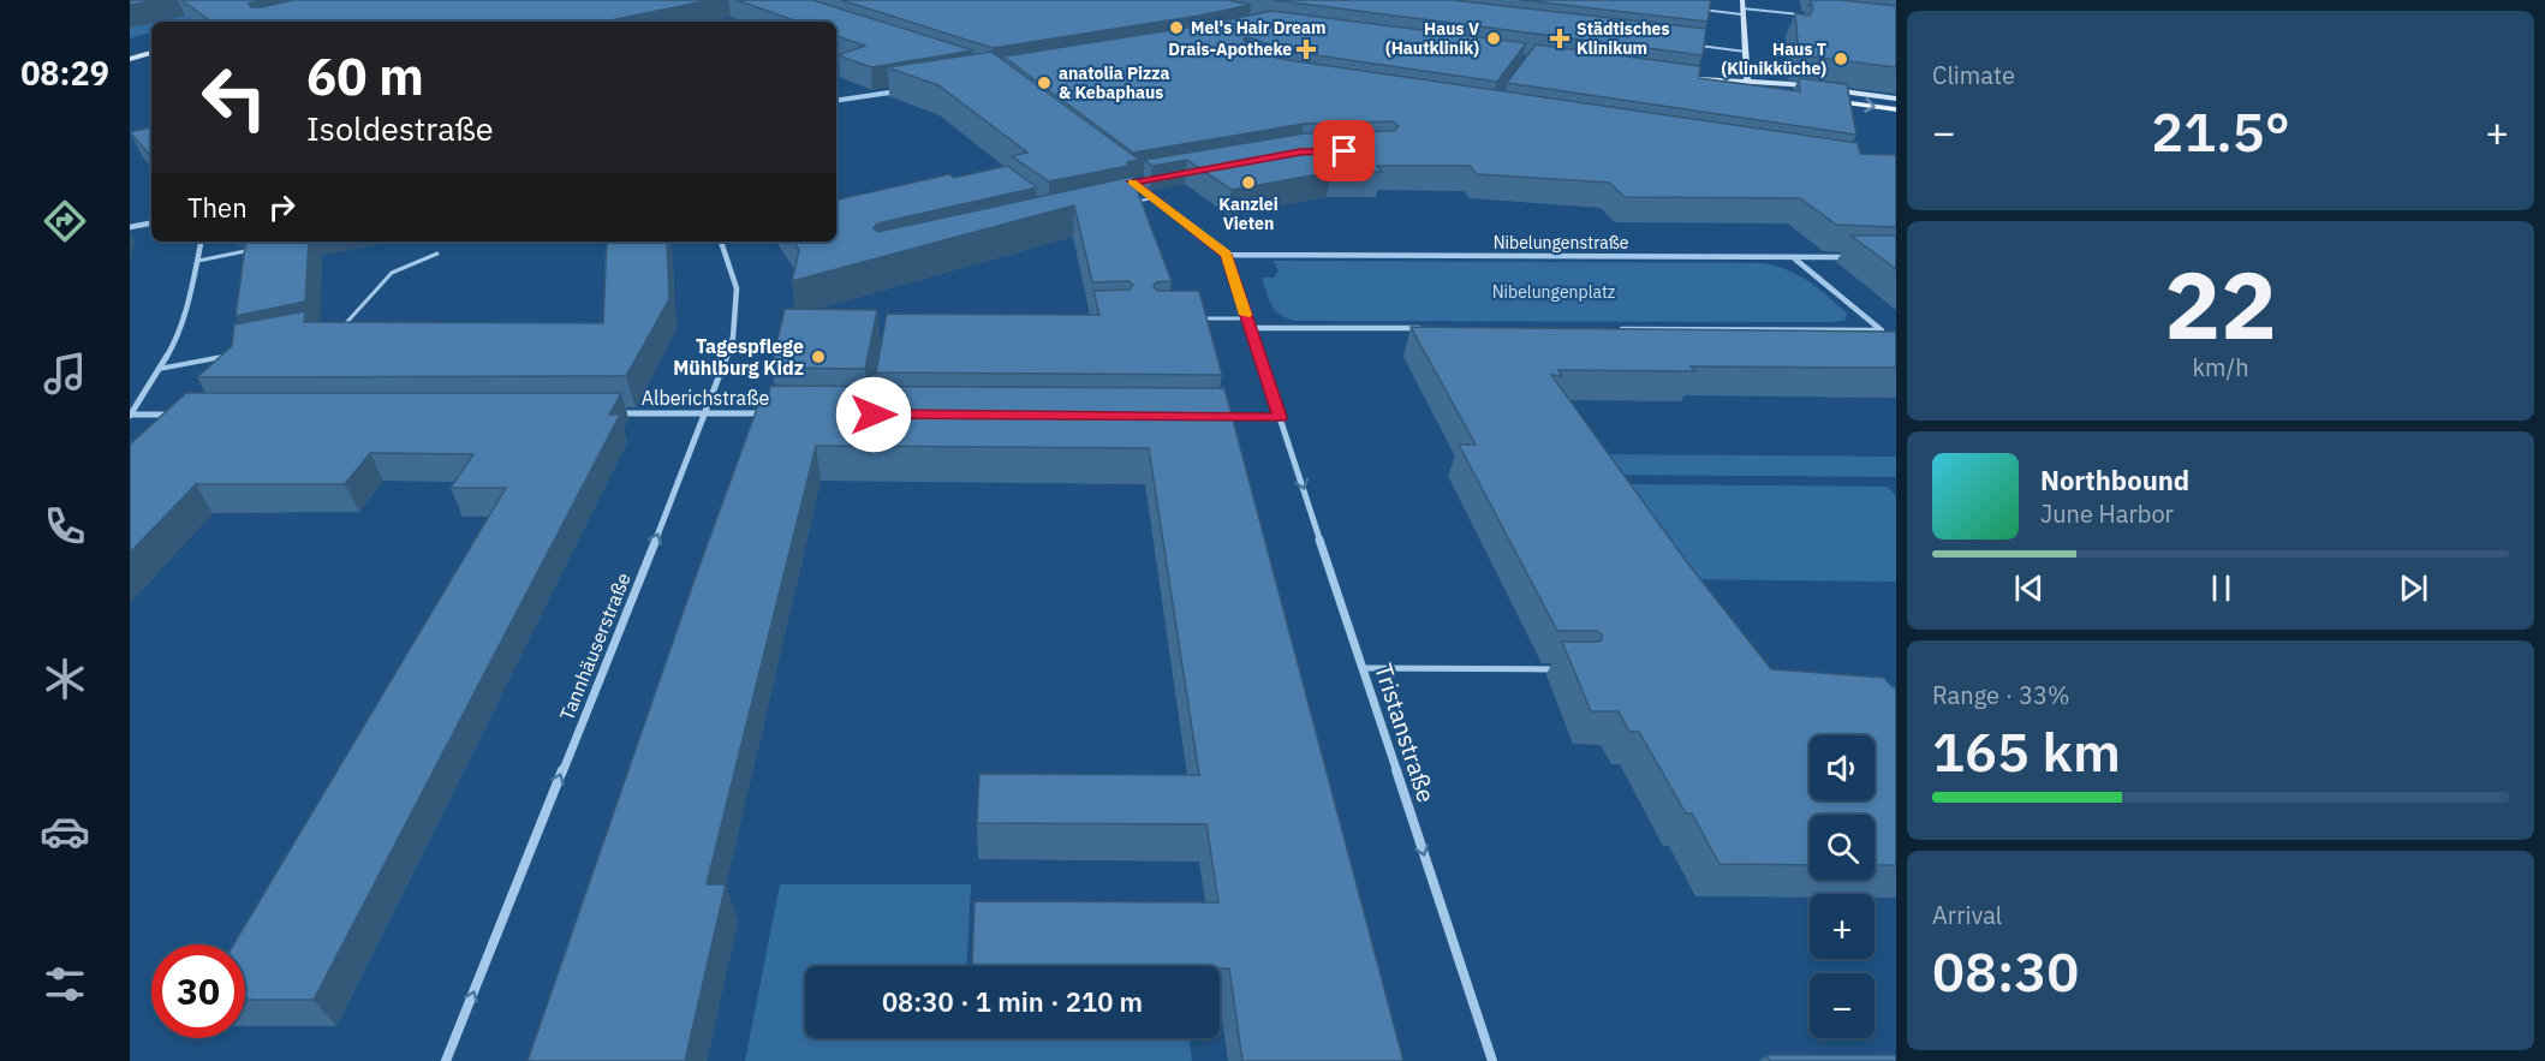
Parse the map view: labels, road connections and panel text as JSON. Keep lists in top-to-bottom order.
{
  "streets": {
    "street": [
      "Nibelungenstraße",
      "Alberichstraße",
      "Tannhäuserstraße",
      "Tristanstraße"
    ]
  },
  "crossings": [
    ["Nibelungenstraße", "Tristanstraße"],
    ["Alberichstraße", "Tannhäuserstraße"]
  ],
  "one_way": ["Tannhäuserstraße", "Tristanstraße"],
  "parks": ["Nibelungenplatz"],
  "places": {
    "other": [
      "Mel's Hair Dream",
      "Haus V (Hautklinik)",
      "Haus T (Klinikküche)",
      "anatolia Pizza & Kebaphaus",
      "Kanzlei Vieten",
      "Tagespflege Mühlburg Kidz"
    ],
    "health": ["Städtisches Klinikum", "Drais-Apotheke"]
  },
  "page": {
    "tabs": "08:29",
    "tile": [
      "Climate",
      ["22", "km/h"],
      ["Range · 33%", "165 km"],
      ["Arrival", "08:30"]
    ],
    "turn": ["60 m", "Isoldestraße"],
    "heat": ["−", "21.5°", "+"],
    "then": "Then",
    "song": ["Northbound", "June Harbor"],
    "map_buttons": ["+", "−"],
    "limit": "30",
    "trip": "08:30 · 1 min · 210 m"
  }
}
